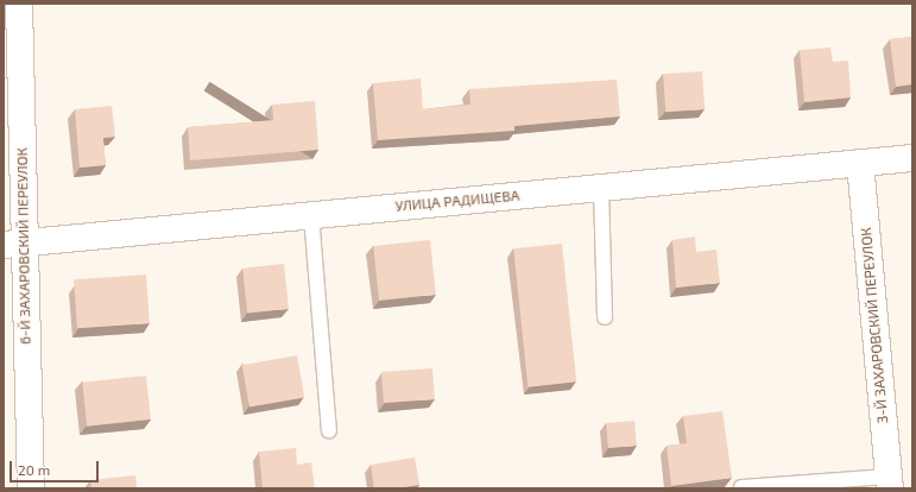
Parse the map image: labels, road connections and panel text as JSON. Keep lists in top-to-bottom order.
{
  "streets": {
    "street": ["УЛИЦА РАДИЩЕВА", "6-Й ЗАХАРОВСКИЙ ПЕРЕУЛОК", "3-Й ЗАХАРОВСКИЙ ПЕРЕУЛОК"]
  },
  "crossings": [
    ["УЛИЦА РАДИЩЕВА", "6-Й ЗАХАРОВСКИЙ ПЕРЕУЛОК"],
    ["УЛИЦА РАДИЩЕВА", "3-Й ЗАХАРОВСКИЙ ПЕРЕУЛОК"]
  ],
  "scale_bar": "20 m"
}
